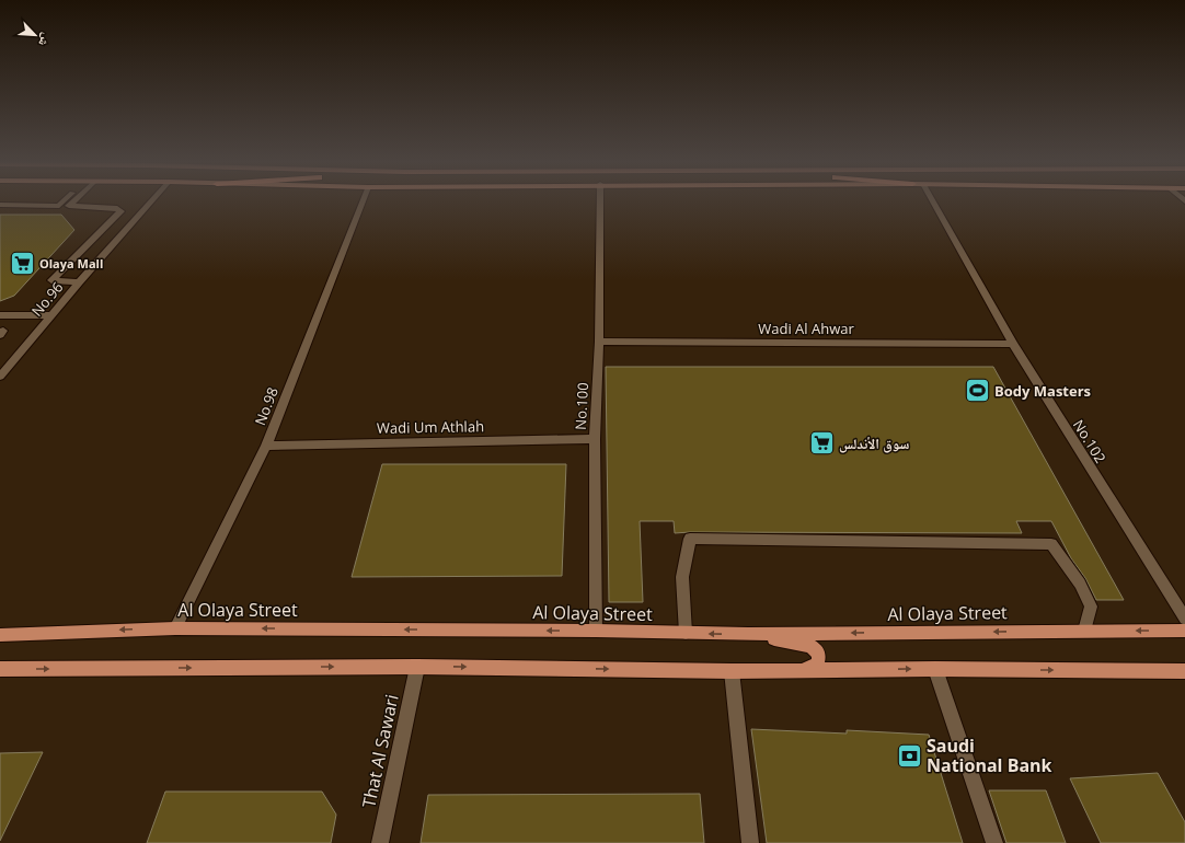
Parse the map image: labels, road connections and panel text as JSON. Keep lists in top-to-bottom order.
{
  "streets": {
    "main road": ["Al Olaya Street"],
    "street": [
      "No.96",
      "Wadi Al Ahwar",
      "No.98",
      "No.100",
      "Wadi Um Athlah",
      "No.102",
      "That Al Sawari"
    ]
  },
  "crossings": [
    ["Wadi Al Ahwar", "No.100"],
    ["Wadi Al Ahwar", "No.102"],
    ["No.98", "Wadi Um Athlah"],
    ["No.98", "Al Olaya Street"],
    ["No.100", "Wadi Um Athlah"],
    ["No.100", "Al Olaya Street"]
  ],
  "places": {
    "supermarket": ["Olaya Mall", "سوق الأندلس"],
    "sports": ["Body Masters"],
    "bank": ["Saudi National Bank"]
  },
  "north": "bottom right"
}
